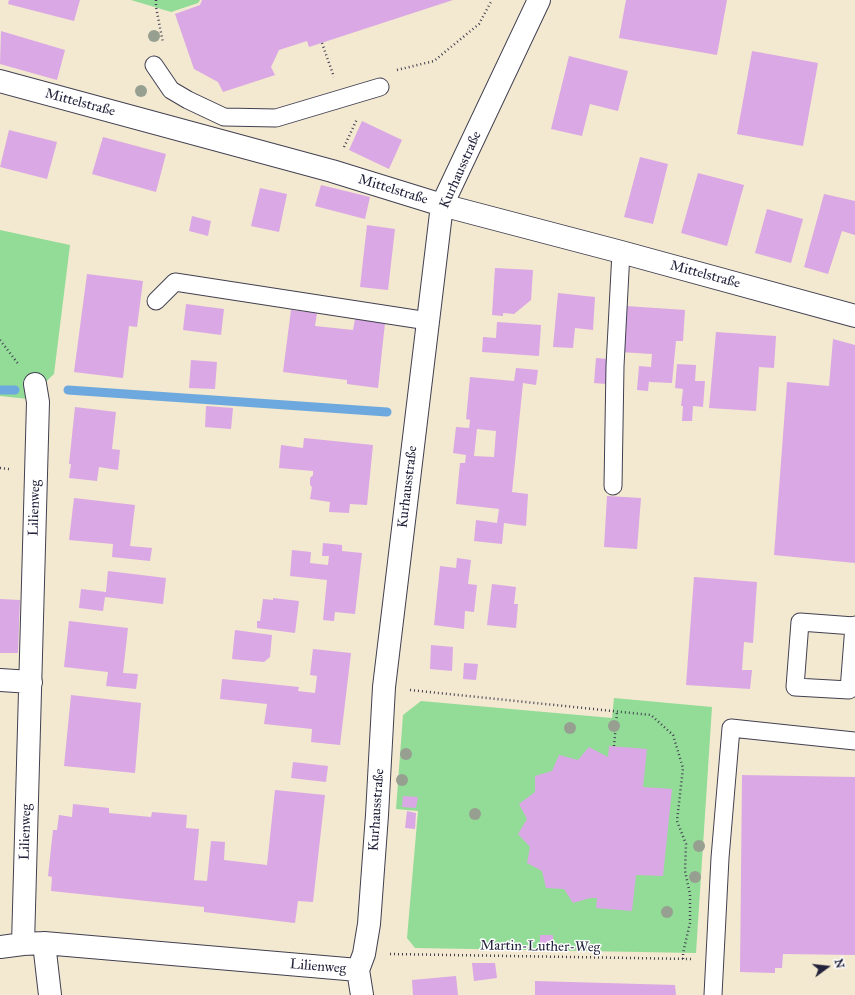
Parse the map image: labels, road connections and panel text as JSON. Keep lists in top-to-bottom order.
{
  "streets": {
    "street": ["Mittelstraße", "Kurhausstraße", "Lilienweg"],
    "path": ["Martin-Luther-Weg"]
  },
  "crossings": [
    ["Mittelstraße", "Kurhausstraße"],
    ["Kurhausstraße", "Lilienweg"],
    ["Kurhausstraße", "Martin-Luther-Weg"],
    ["Lilienweg", "Martin-Luther-Weg"]
  ],
  "north": "right"
}
